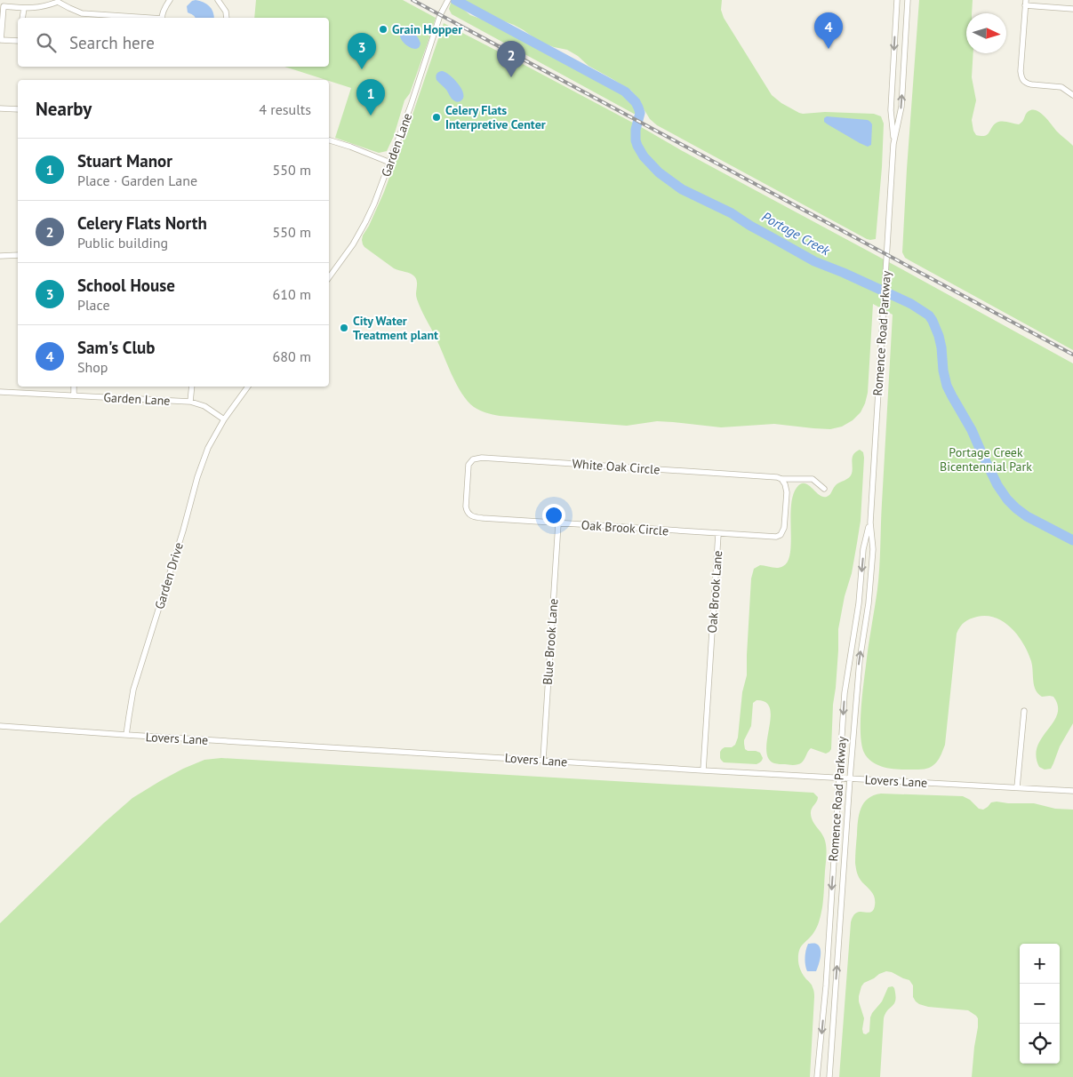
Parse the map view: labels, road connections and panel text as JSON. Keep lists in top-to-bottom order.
{
  "streets": {
    "street": [
      "Garden Lane",
      "Romence Road Parkway",
      "White Oak Circle",
      "Oak Brook Circle",
      "Garden Drive",
      "Oak Brook Lane",
      "Blue Brook Lane",
      "Lovers Lane"
    ]
  },
  "crossings": [
    ["Garden Lane", "Garden Drive"],
    ["Romence Road Parkway", "Lovers Lane"],
    ["White Oak Circle", "Oak Brook Circle"],
    ["White Oak Circle", "Oak Brook Lane"],
    ["Oak Brook Circle", "Oak Brook Lane"],
    ["Oak Brook Circle", "Blue Brook Lane"],
    ["Garden Drive", "Lovers Lane"],
    ["Oak Brook Lane", "Lovers Lane"],
    ["Blue Brook Lane", "Lovers Lane"]
  ],
  "water": ["Portage Creek"],
  "parks": ["Portage Creek Bicentennial Park"],
  "places": ["Grain Hopper", "Celery Flats Interpretive Center", "City Water Treatment plant"],
  "north": "right",
  "page": {
    "pins": [
      "4",
      "3",
      "2",
      "1"
    ],
    "search": "Search here",
    "heading": ["Nearby", "4 results"],
    "list": [
      {
        "mark": "1",
        "name": "Stuart Manor",
        "note": "Place · Garden Lane",
        "value": "550 m"
      },
      {
        "mark": "2",
        "name": "Celery Flats North",
        "note": "Public building",
        "value": "550 m"
      },
      {
        "mark": "3",
        "name": "School House",
        "note": "Place",
        "value": "610 m"
      },
      {
        "mark": "4",
        "name": "Sam's Club",
        "note": "Shop",
        "value": "680 m"
      }
    ],
    "map_buttons": ["+", "−"]
  }
}
